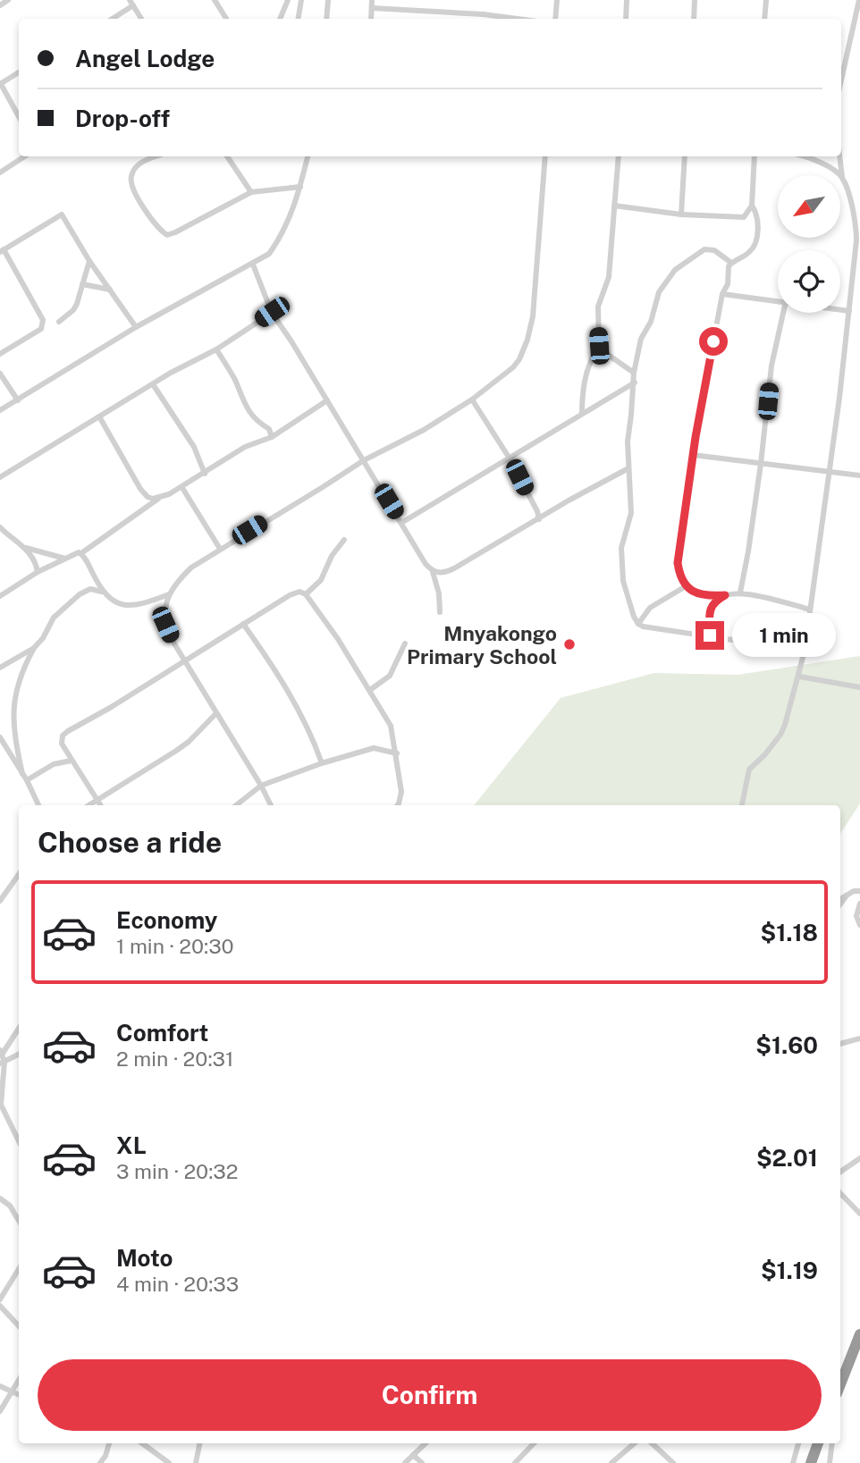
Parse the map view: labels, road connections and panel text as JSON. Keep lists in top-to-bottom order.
{
  "places": ["Mnyakongo Primary School"],
  "north": "bottom left",
  "page": {
    "banner": ["Angel Lodge", "Drop-off"],
    "bubble": "1 min",
    "heading": "Choose a ride",
    "list": [
      {
        "name": "Economy",
        "note": "1 min · 20:30",
        "value": "$1.18"
      },
      {
        "name": "Comfort",
        "note": "2 min · 20:31",
        "value": "$1.60"
      },
      {
        "name": "XL",
        "note": "3 min · 20:32",
        "value": "$2.01"
      },
      {
        "name": "Moto",
        "note": "4 min · 20:33",
        "value": "$1.19"
      }
    ],
    "buttons": "Confirm"
  }
}
